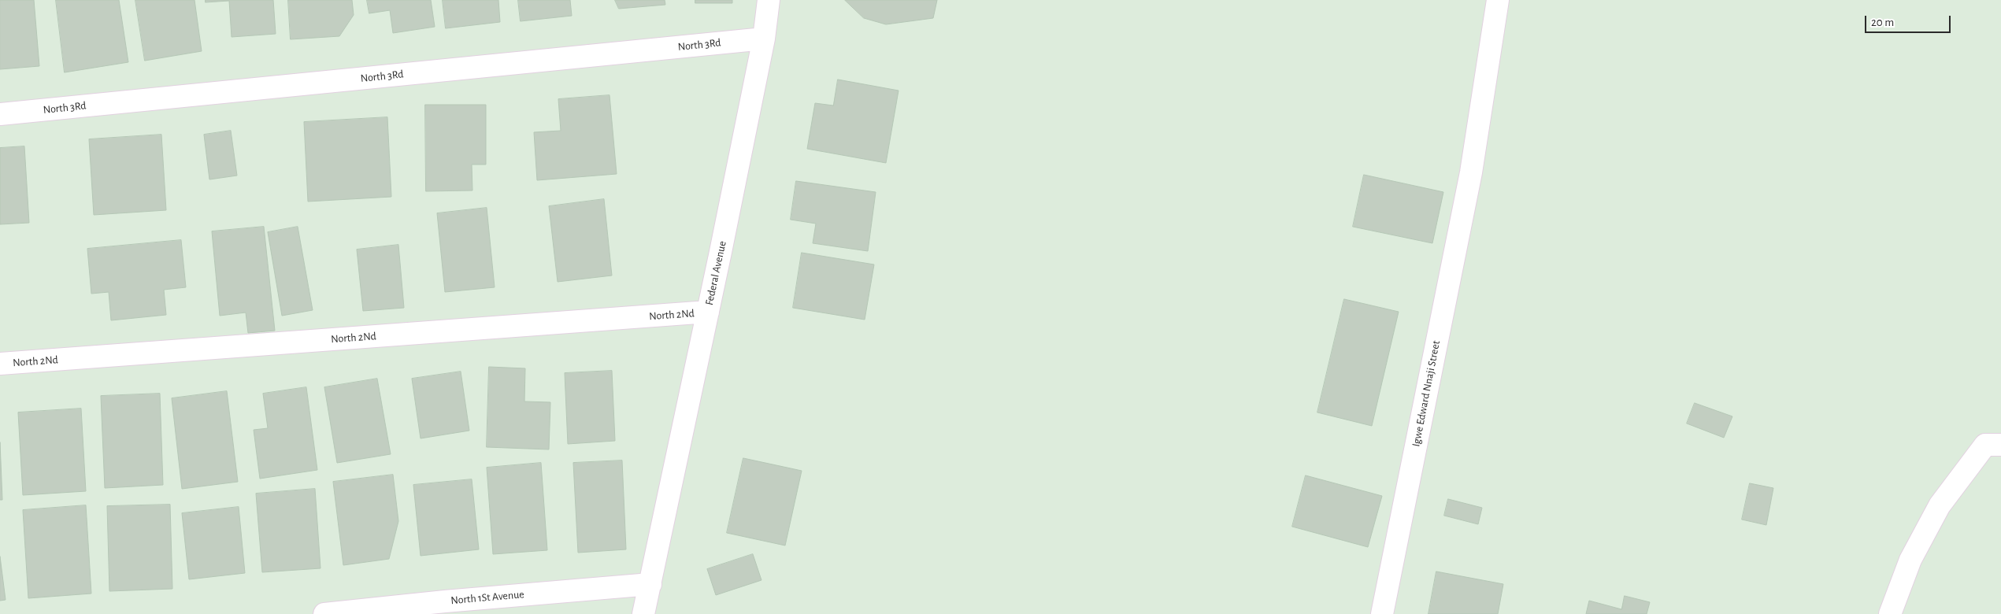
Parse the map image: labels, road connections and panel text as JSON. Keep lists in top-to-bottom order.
{
  "streets": {
    "street": [
      "North 3Rd",
      "Federal Avenue",
      "North 2Nd",
      "Igwe Edward Nnaji Street",
      "North 1St Avenue"
    ]
  },
  "crossings": [
    ["North 3Rd", "Federal Avenue"],
    ["Federal Avenue", "North 2Nd"],
    ["Federal Avenue", "North 1St Avenue"]
  ],
  "scale_bar": "20 m"
}
